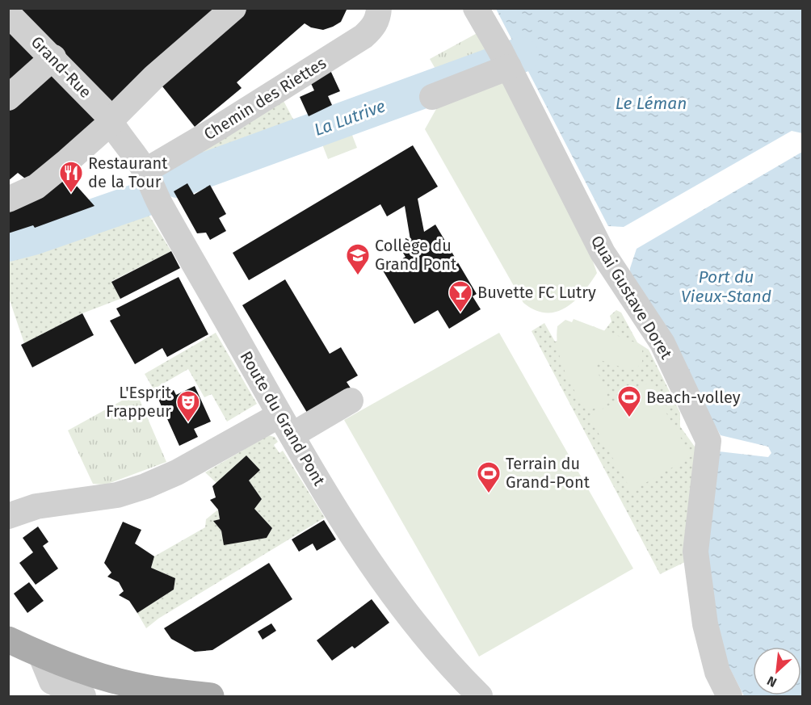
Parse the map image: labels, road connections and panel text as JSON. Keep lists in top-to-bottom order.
{
  "streets": {
    "street": [
      "Grand-Rue",
      "Chemin des Riettes",
      "Quai Gustave Doret",
      "Route du Grand Pont"
    ]
  },
  "crossings": [
    ["Grand-Rue", "Route du Grand Pont"],
    ["Chemin des Riettes", "Route du Grand Pont"]
  ],
  "water": ["Le Léman", "La Lutrive", "Port du Vieux-Stand"],
  "places": {
    "restaurant": ["Restaurant de la Tour"],
    "school or university": ["Collège du Grand Pont"],
    "bar": ["Buvette FC Lutry"],
    "sports": ["Beach-volley", "Terrain du Grand-Pont"],
    "theatre": ["L'Esprit Frappeur"]
  },
  "north": "bottom left"
}
